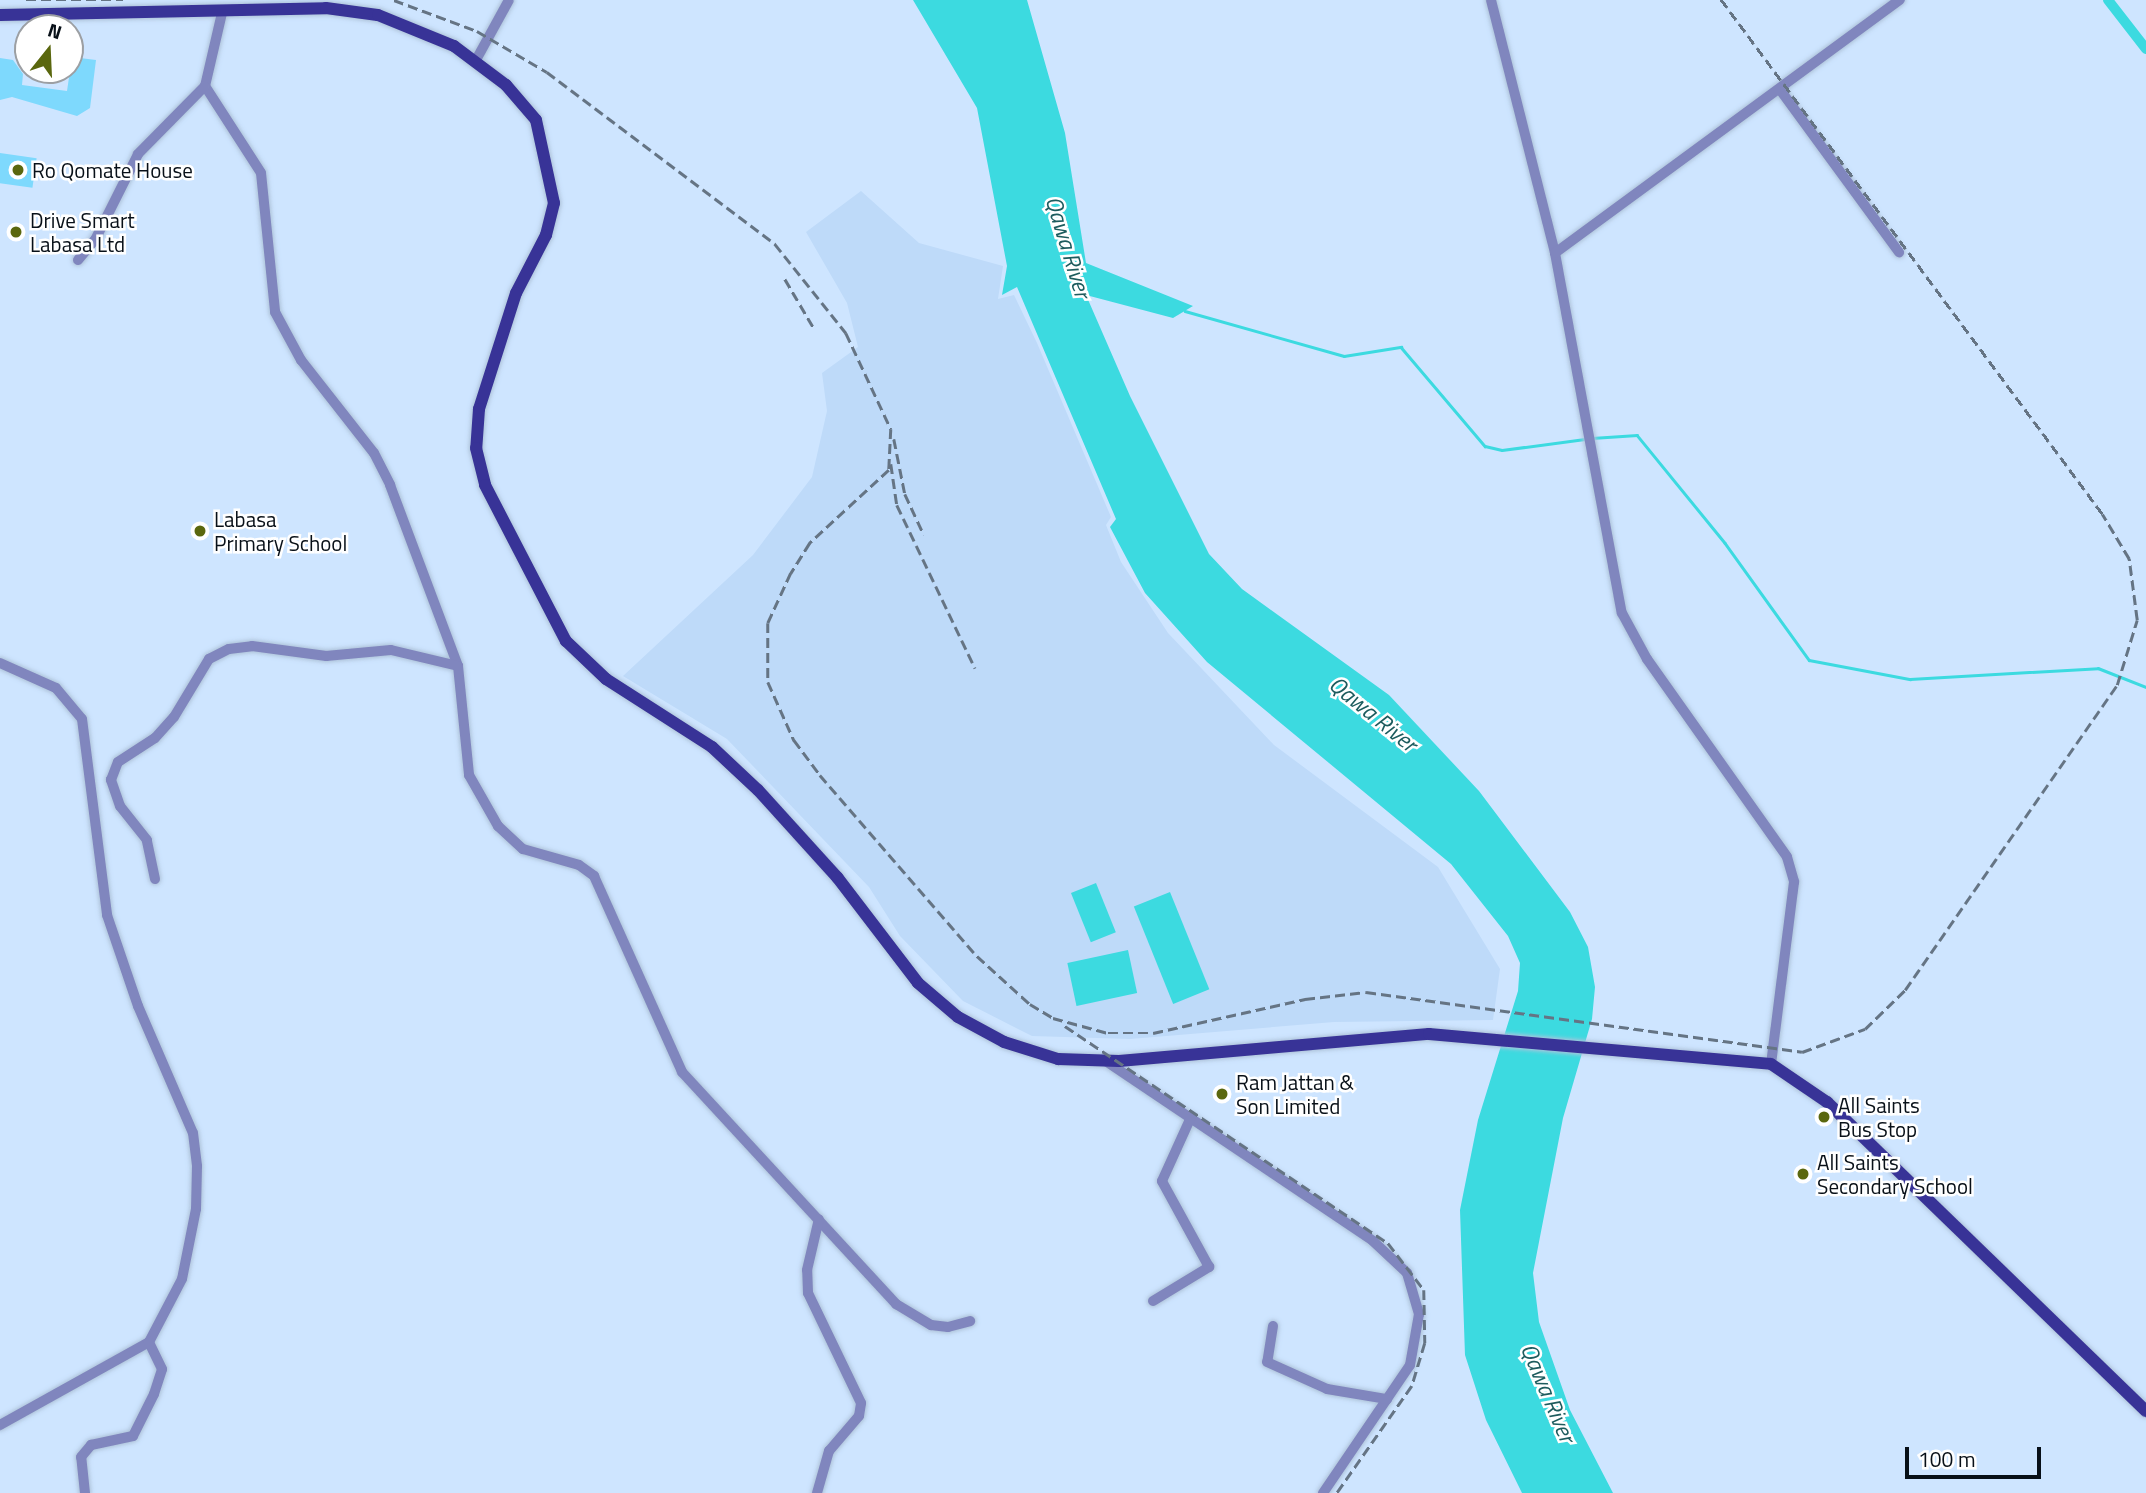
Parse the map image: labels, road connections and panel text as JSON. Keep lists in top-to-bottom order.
{
  "water": ["Qawa River"],
  "places": [
    "Ro Qomate House",
    "Drive Smart Labasa Ltd",
    "Labasa Primary School",
    "Ram Jattan & Son Limited",
    "All Saints Bus Stop",
    "All Saints Secondary School"
  ],
  "scale_bar": "100 m",
  "north": "top"
}
